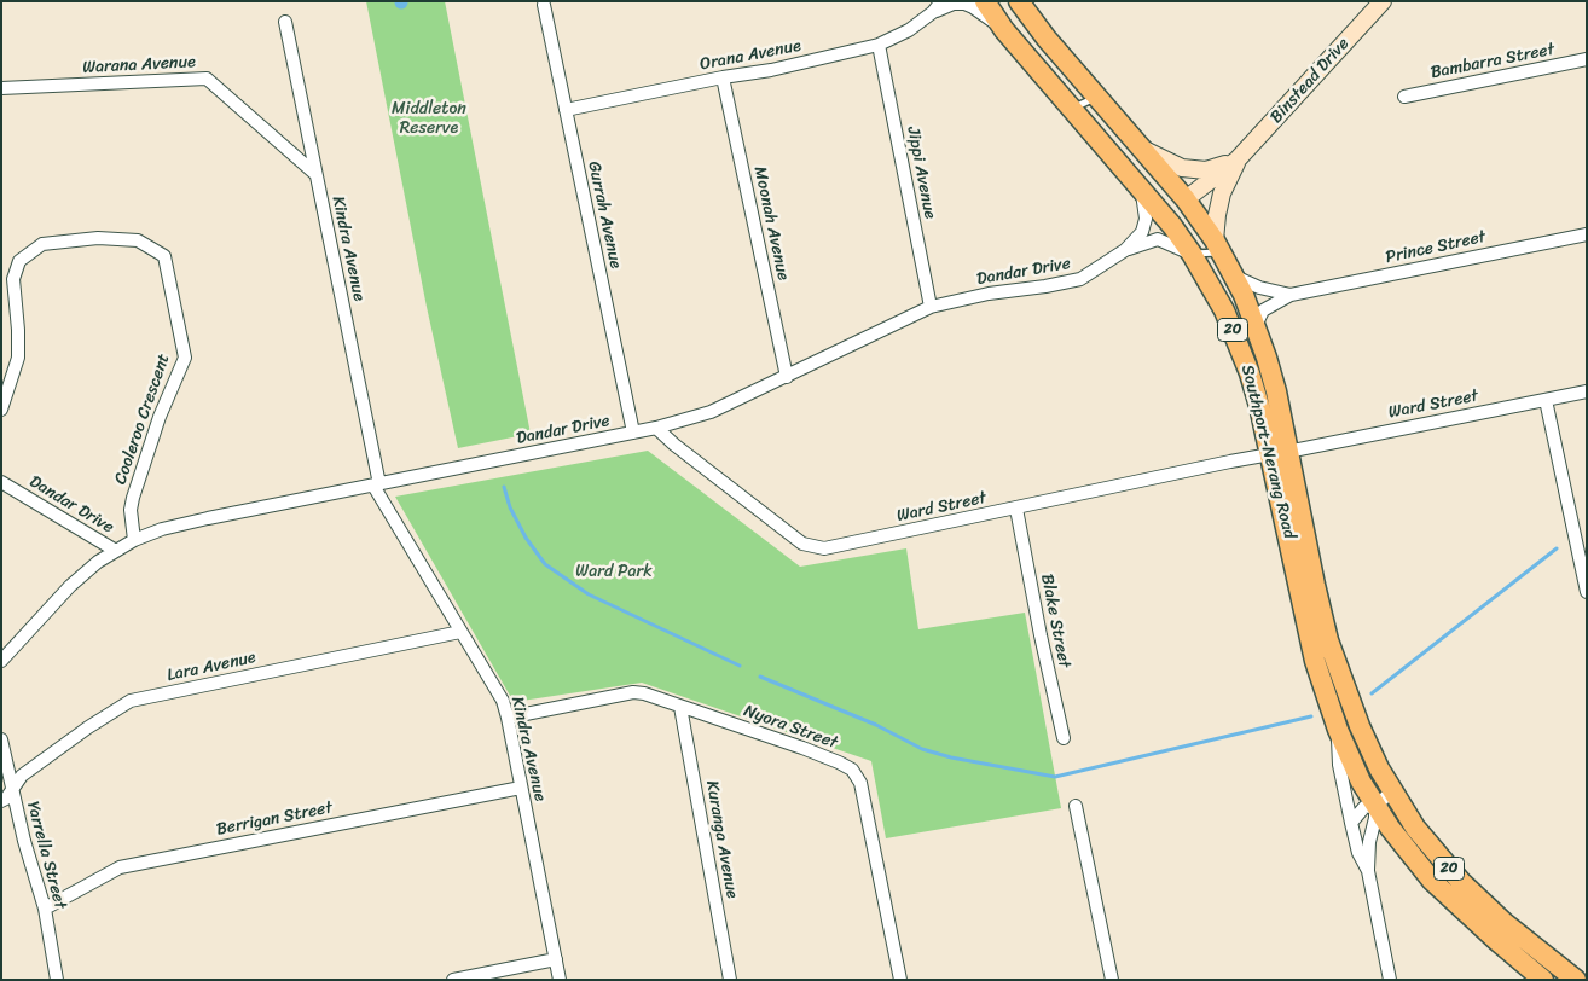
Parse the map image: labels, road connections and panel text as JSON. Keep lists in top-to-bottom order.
{
  "streets": {
    "main road": ["20", "Southport-Nerang Road"],
    "street": [
      "Orana Avenue",
      "Bambarra Street",
      "Warana Avenue",
      "Binstead Drive",
      "Jippi Avenue",
      "Gurrah Avenue",
      "Moonah Avenue",
      "Prince Street",
      "Kindra Avenue",
      "Dandar Drive",
      "Ward Street",
      "Cooleroo Crescent",
      "Blake Street",
      "Lara Avenue",
      "Nyora Street",
      "Berrigan Street",
      "Kuranga Avenue",
      "Yarrella Street"
    ]
  },
  "crossings": [
    ["Orana Avenue", "Jippi Avenue"],
    ["Orana Avenue", "Gurrah Avenue"],
    ["Orana Avenue", "Moonah Avenue"],
    ["Orana Avenue", "Southport-Nerang Road"],
    ["Warana Avenue", "Kindra Avenue"],
    ["Binstead Drive", "Southport-Nerang Road"],
    ["Jippi Avenue", "Dandar Drive"],
    ["Gurrah Avenue", "Dandar Drive"],
    ["Moonah Avenue", "Dandar Drive"],
    ["Prince Street", "Southport-Nerang Road"],
    ["Kindra Avenue", "Dandar Drive"],
    ["Kindra Avenue", "Lara Avenue"],
    ["Kindra Avenue", "Nyora Street"],
    ["Kindra Avenue", "Berrigan Street"],
    ["Dandar Drive", "Ward Street"],
    ["Dandar Drive", "Cooleroo Crescent"],
    ["Dandar Drive", "Southport-Nerang Road"],
    ["20", "Southport-Nerang Road"],
    ["Ward Street", "Southport-Nerang Road"],
    ["Ward Street", "Blake Street"],
    ["Lara Avenue", "Yarrella Street"],
    ["Nyora Street", "Kuranga Avenue"],
    ["Berrigan Street", "Yarrella Street"]
  ],
  "parks": ["Middleton Reserve", "Ward Park"]
}
